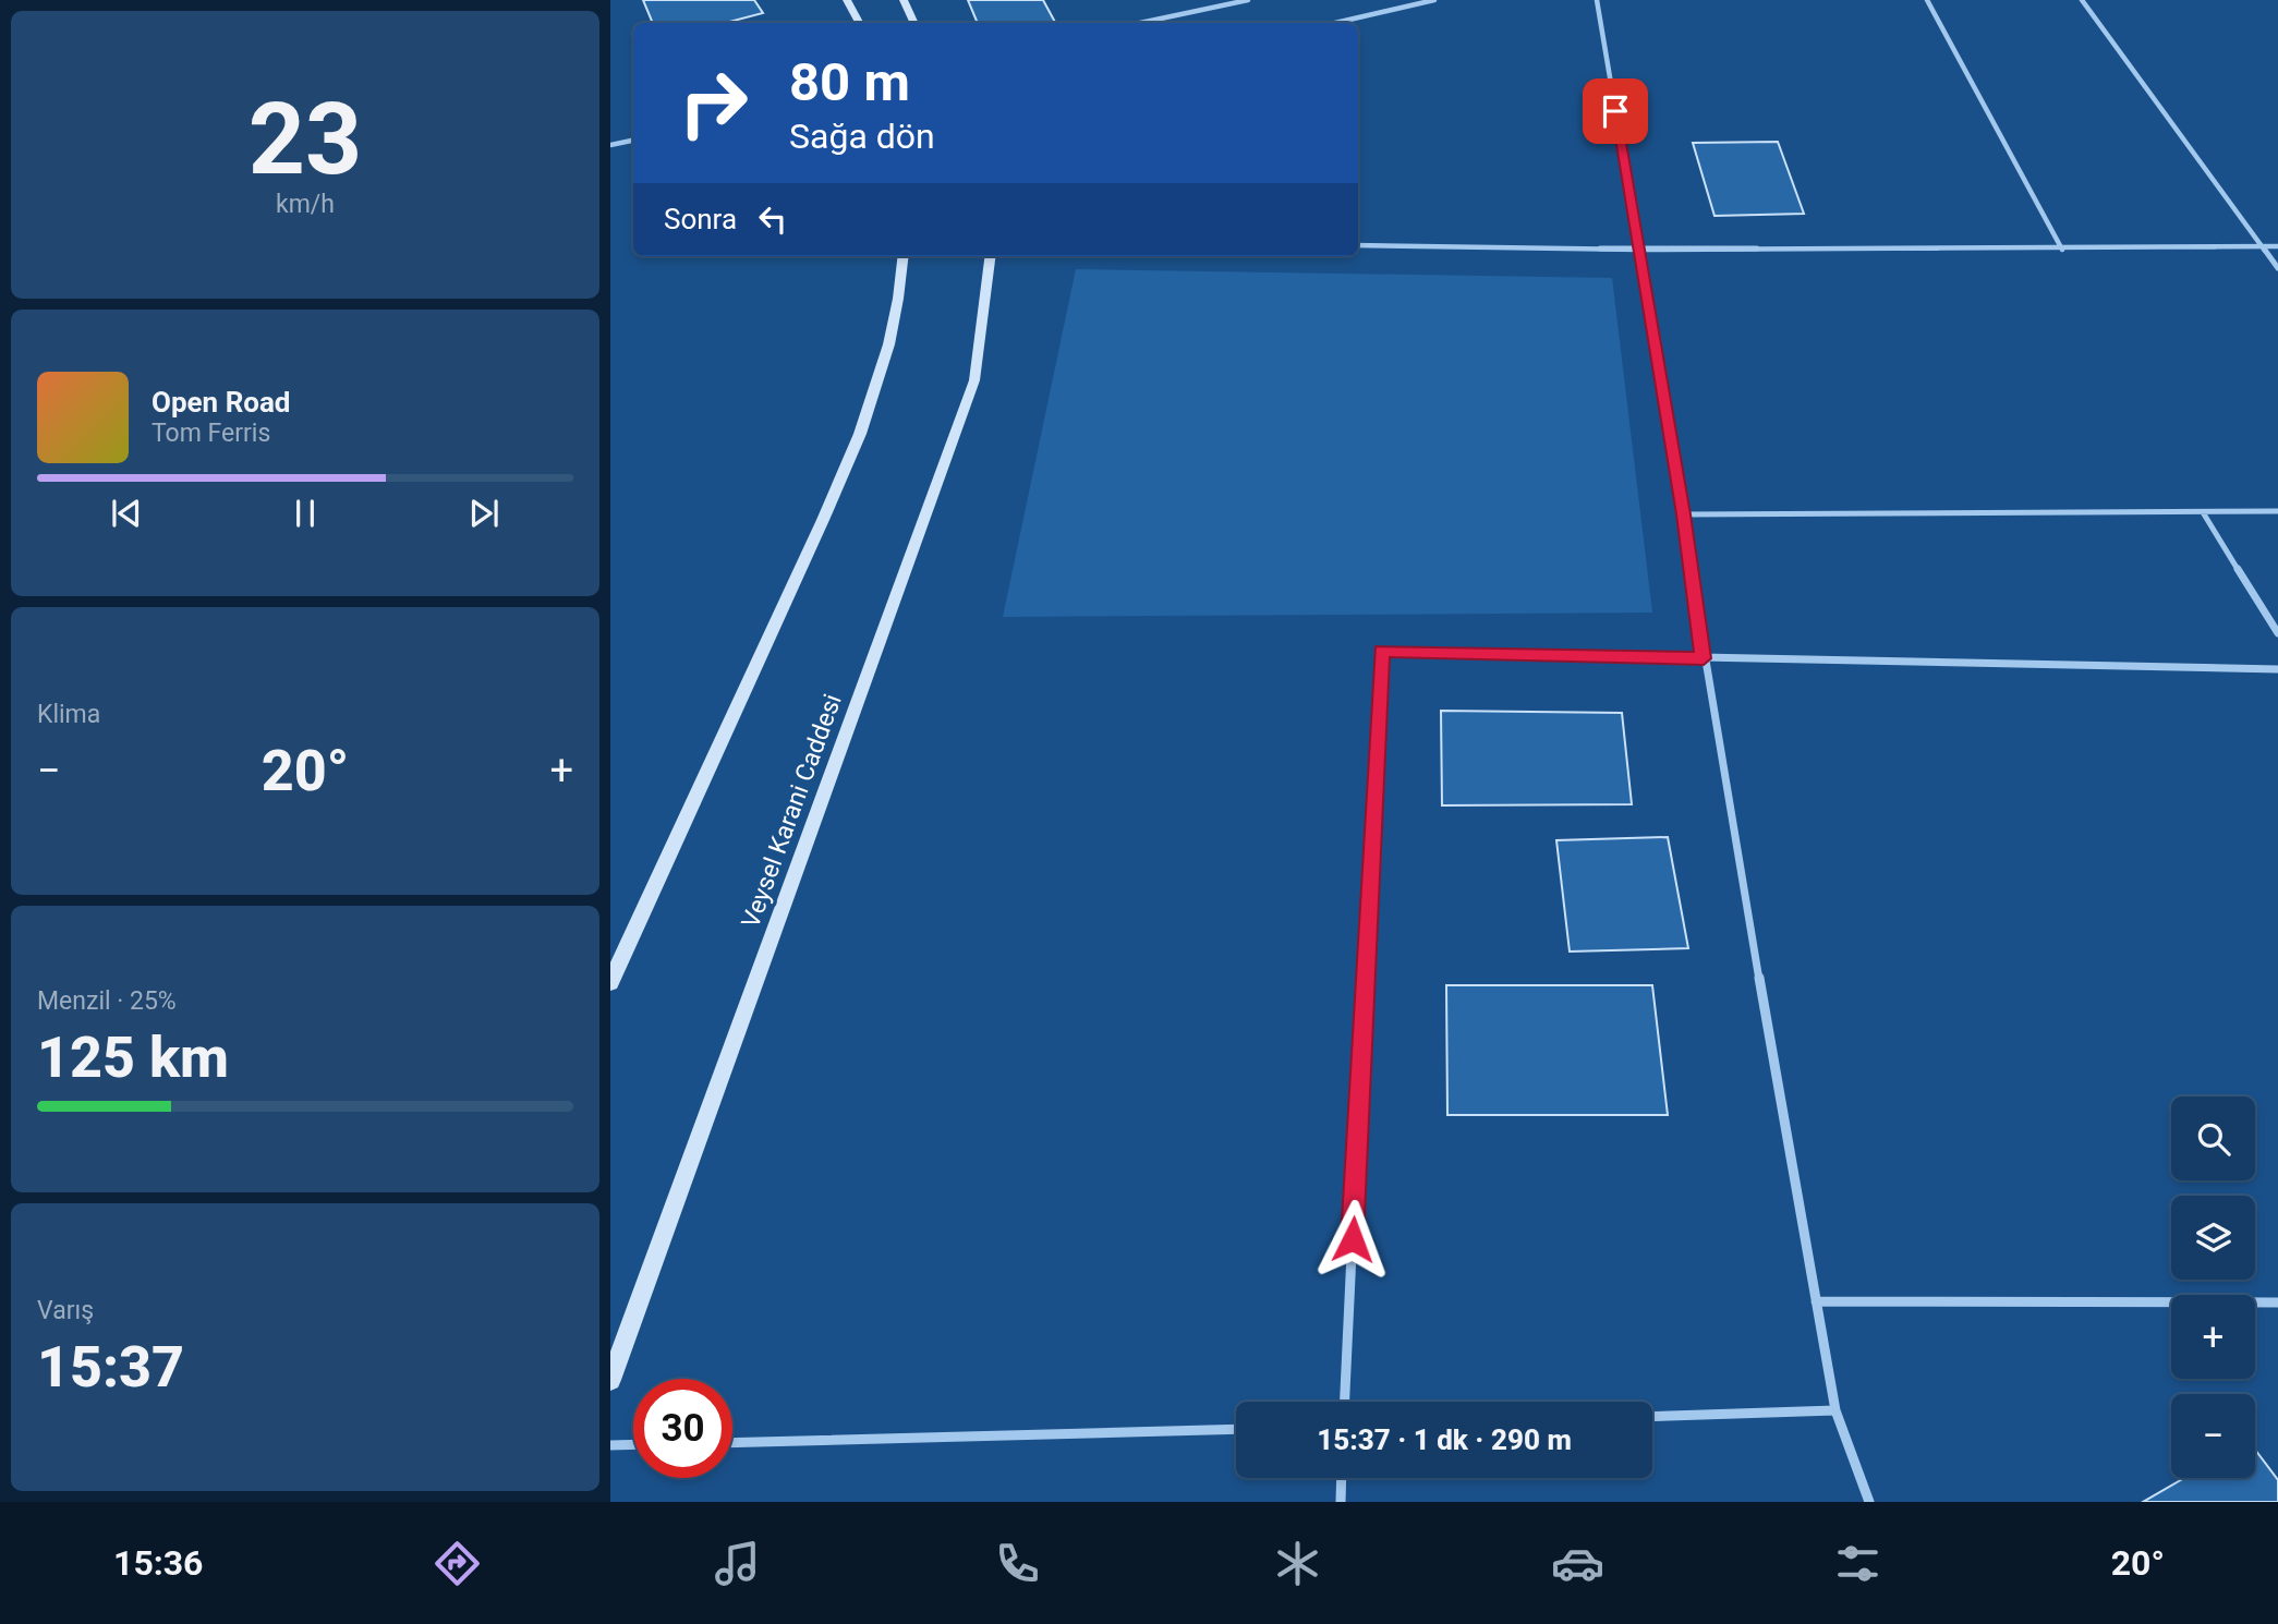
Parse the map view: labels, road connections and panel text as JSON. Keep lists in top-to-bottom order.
{
  "streets": {
    "main road": ["Veysel Karani Caddesi"]
  },
  "page": {
    "tile": [
      ["23", "km/h"],
      "Klima",
      ["Menzil · 25%", "125 km"],
      ["Varış", "15:37"]
    ],
    "turn": ["80 m", "Sağa dön"],
    "then": "Sonra",
    "song": ["Open Road", "Tom Ferris"],
    "heat": ["−", "20°", "+"],
    "map_buttons": ["+", "−"],
    "limit": "30",
    "trip": "15:37 · 1 dk · 290 m",
    "tabs": ["15:36", "20°"]
  }
}
